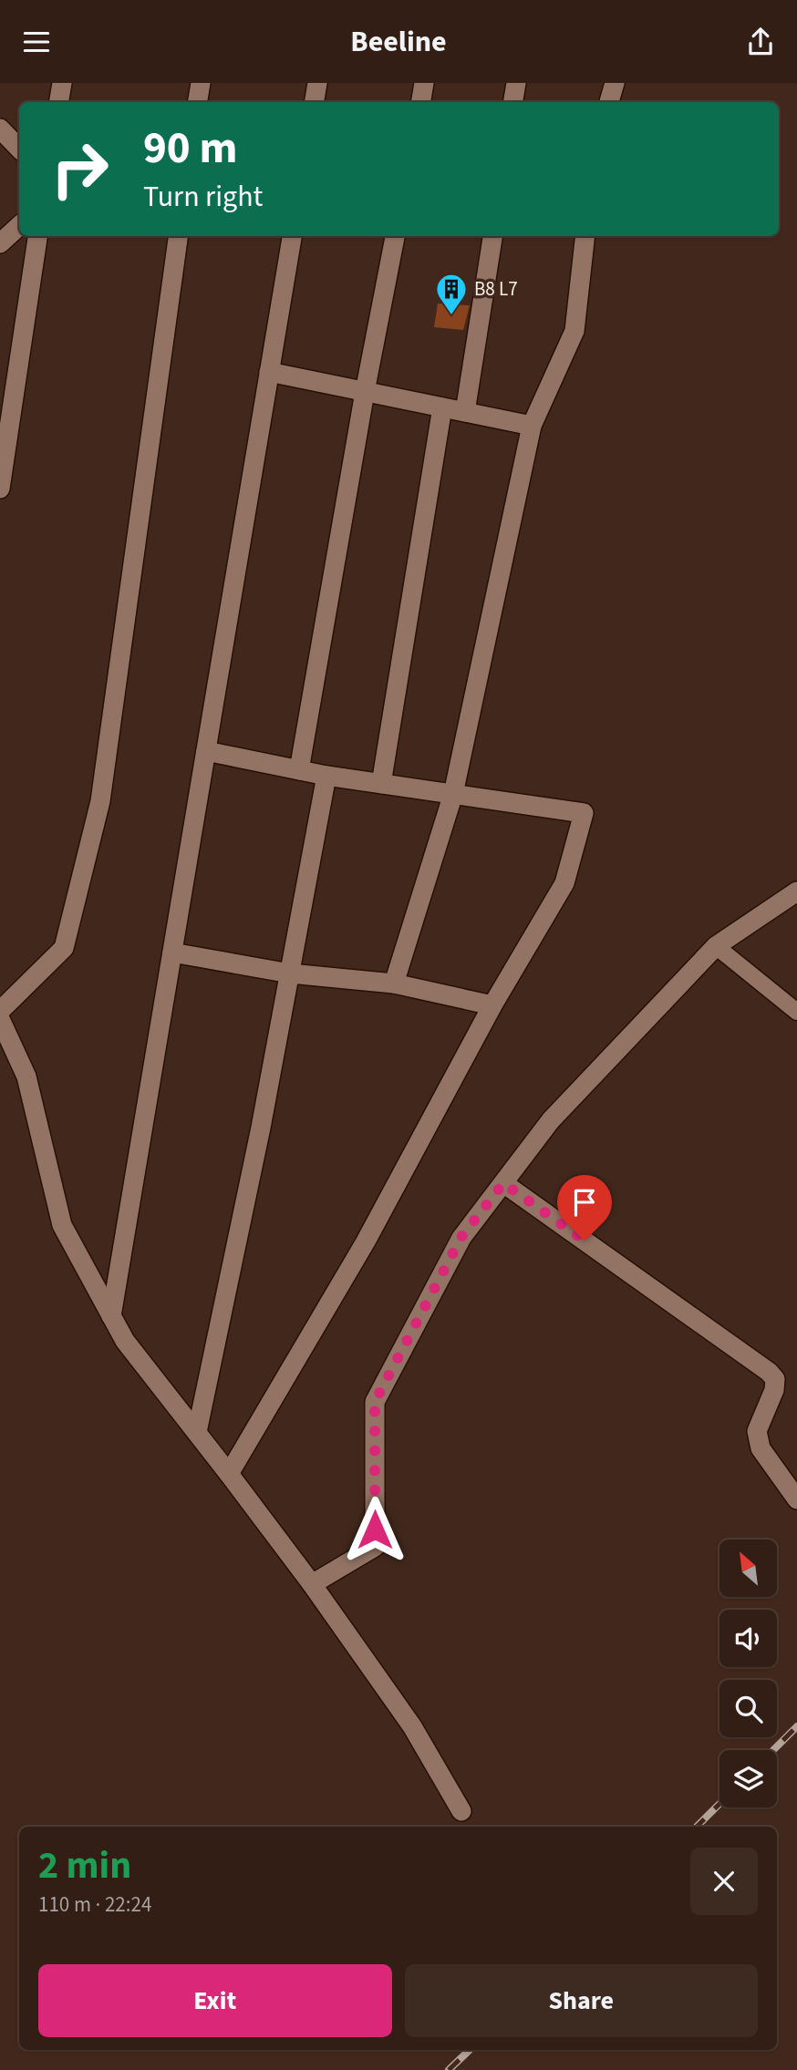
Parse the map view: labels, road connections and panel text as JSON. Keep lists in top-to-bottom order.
{
  "places": {
    "building": ["B8 L7"]
  },
  "north": "top left",
  "page": {
    "header": "Beeline",
    "turn": ["90 m", "Turn right"],
    "heading": ["2 min", "110 m · 22:24"],
    "buttons": ["Exit", "Share"]
  }
}
